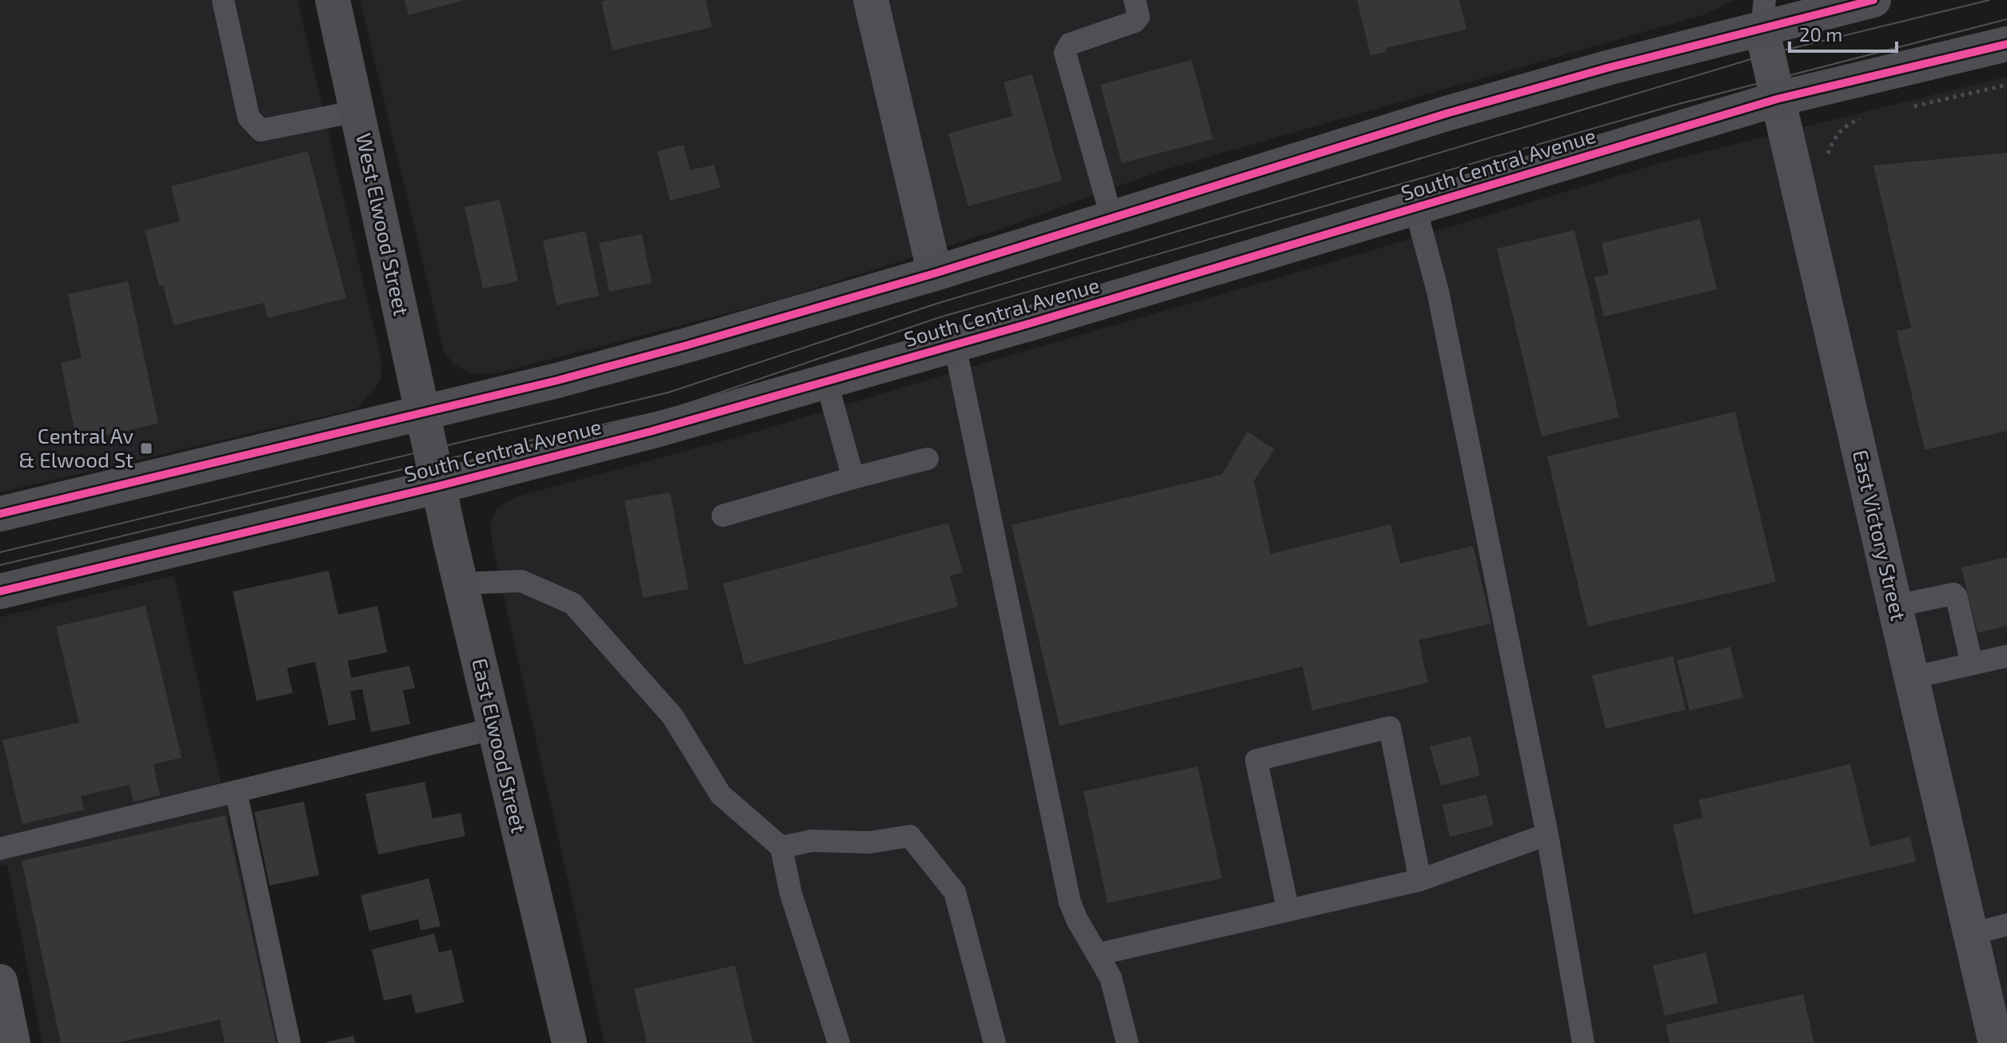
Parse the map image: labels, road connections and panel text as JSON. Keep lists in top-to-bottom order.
{
  "streets": {
    "main road": ["South Central Avenue", "West Elwood Street", "East Elwood Street"],
    "street": ["East Victory Street"]
  },
  "crossings": [
    ["South Central Avenue", "East Victory Street"],
    ["South Central Avenue", "East Elwood Street"],
    ["West Elwood Street", "East Elwood Street"]
  ],
  "places": {
    "transit": ["Central Av & Elwood St"]
  },
  "scale_bar": "20 m"
}
